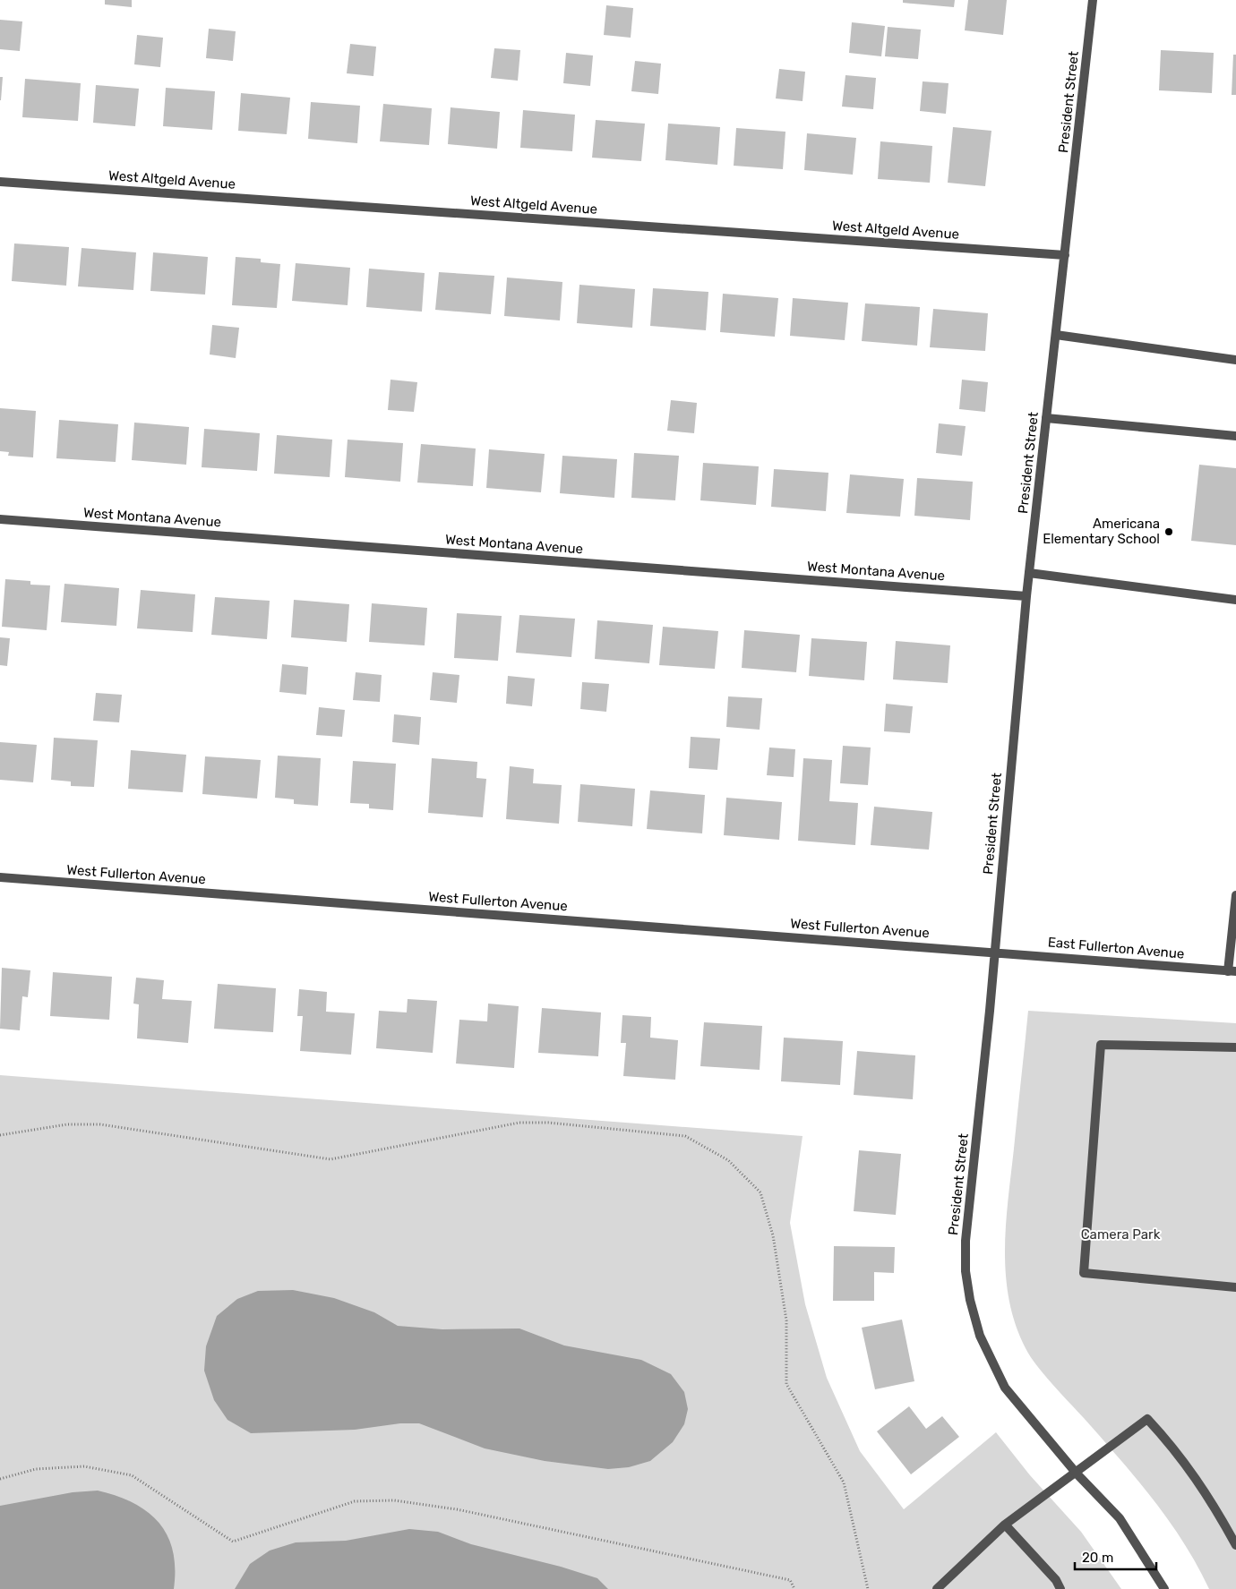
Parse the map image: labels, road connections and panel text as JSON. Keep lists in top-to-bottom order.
{
  "streets": {
    "street": [
      "President Street",
      "West Altgeld Avenue",
      "West Montana Avenue",
      "West Fullerton Avenue",
      "East Fullerton Avenue"
    ]
  },
  "crossings": [
    ["President Street", "West Altgeld Avenue"],
    ["President Street", "West Montana Avenue"],
    ["President Street", "West Fullerton Avenue"],
    ["President Street", "East Fullerton Avenue"],
    ["West Fullerton Avenue", "East Fullerton Avenue"]
  ],
  "parks": ["Camera Park"],
  "places": ["Americana Elementary School"],
  "scale_bar": "20 m"
}
